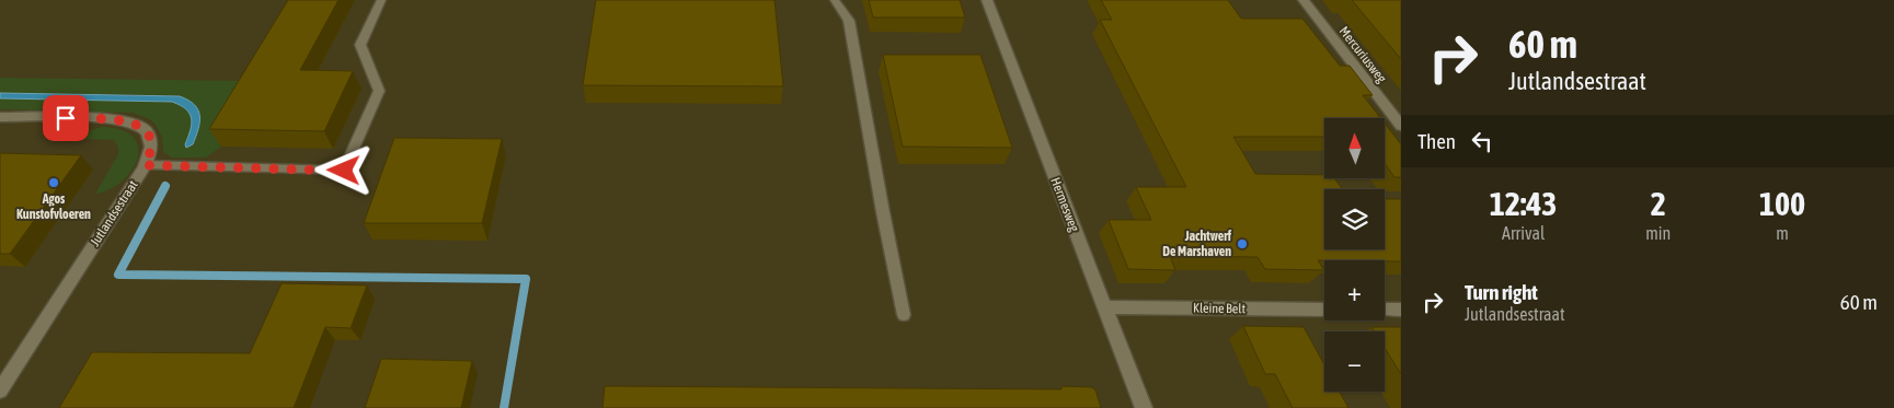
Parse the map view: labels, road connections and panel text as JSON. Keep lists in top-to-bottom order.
{
  "streets": {
    "street": [
      "Mercuriusweg",
      "Hermesweg",
      "Jutlandsestraat",
      "Kleine Belt"
    ]
  },
  "crossings": [
    ["Hermesweg", "Kleine Belt"]
  ],
  "places": ["Agos Kunstofvloeren", "Jachtwerf De Marshaven"],
  "north": "top",
  "page": {
    "turn": ["60 m", "Jutlandsestraat"],
    "then": "Then",
    "map_buttons": ["+", "−"],
    "eta": [
      "12:43",
      "Arrival",
      "2",
      "min",
      "100",
      "m"
    ],
    "list": [
      {
        "name": "Turn right",
        "note": "Jutlandsestraat",
        "value": "60 m"
      }
    ]
  }
}
